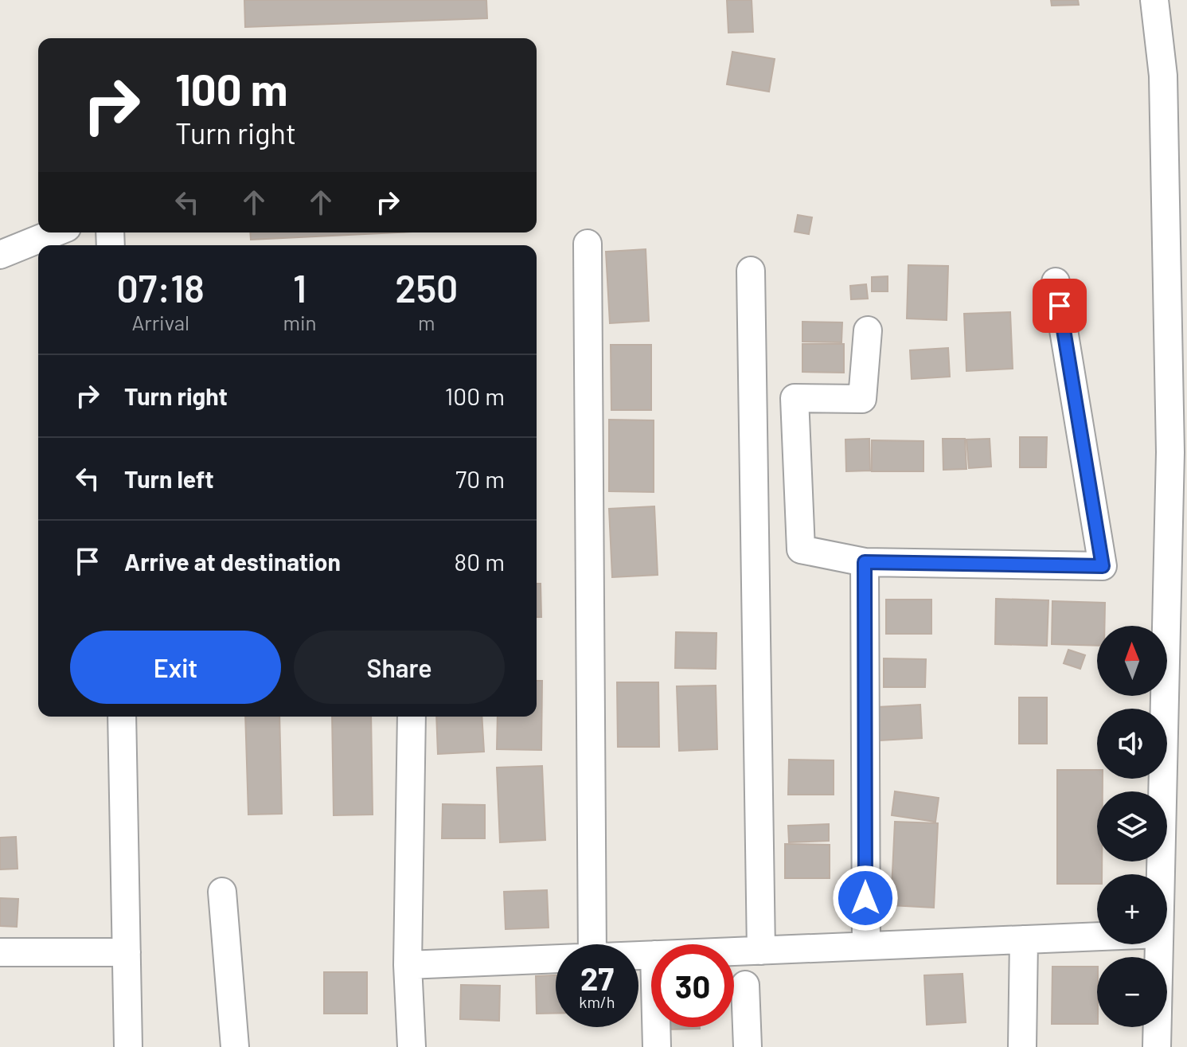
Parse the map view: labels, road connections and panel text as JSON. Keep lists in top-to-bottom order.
{
  "north": "top",
  "page": {
    "turn": ["100 m", "Turn right"],
    "eta": [
      "07:18",
      "Arrival",
      "1",
      "min",
      "250",
      "m"
    ],
    "list": [
      {
        "name": "Turn right",
        "value": "100 m"
      },
      {
        "name": "Turn left",
        "value": "70 m"
      },
      {
        "name": "Arrive at destination",
        "value": "80 m"
      }
    ],
    "buttons": ["Exit", "Share"],
    "map_buttons": ["+", "−"],
    "speed": "27 km/h",
    "limit": "30"
  }
}
